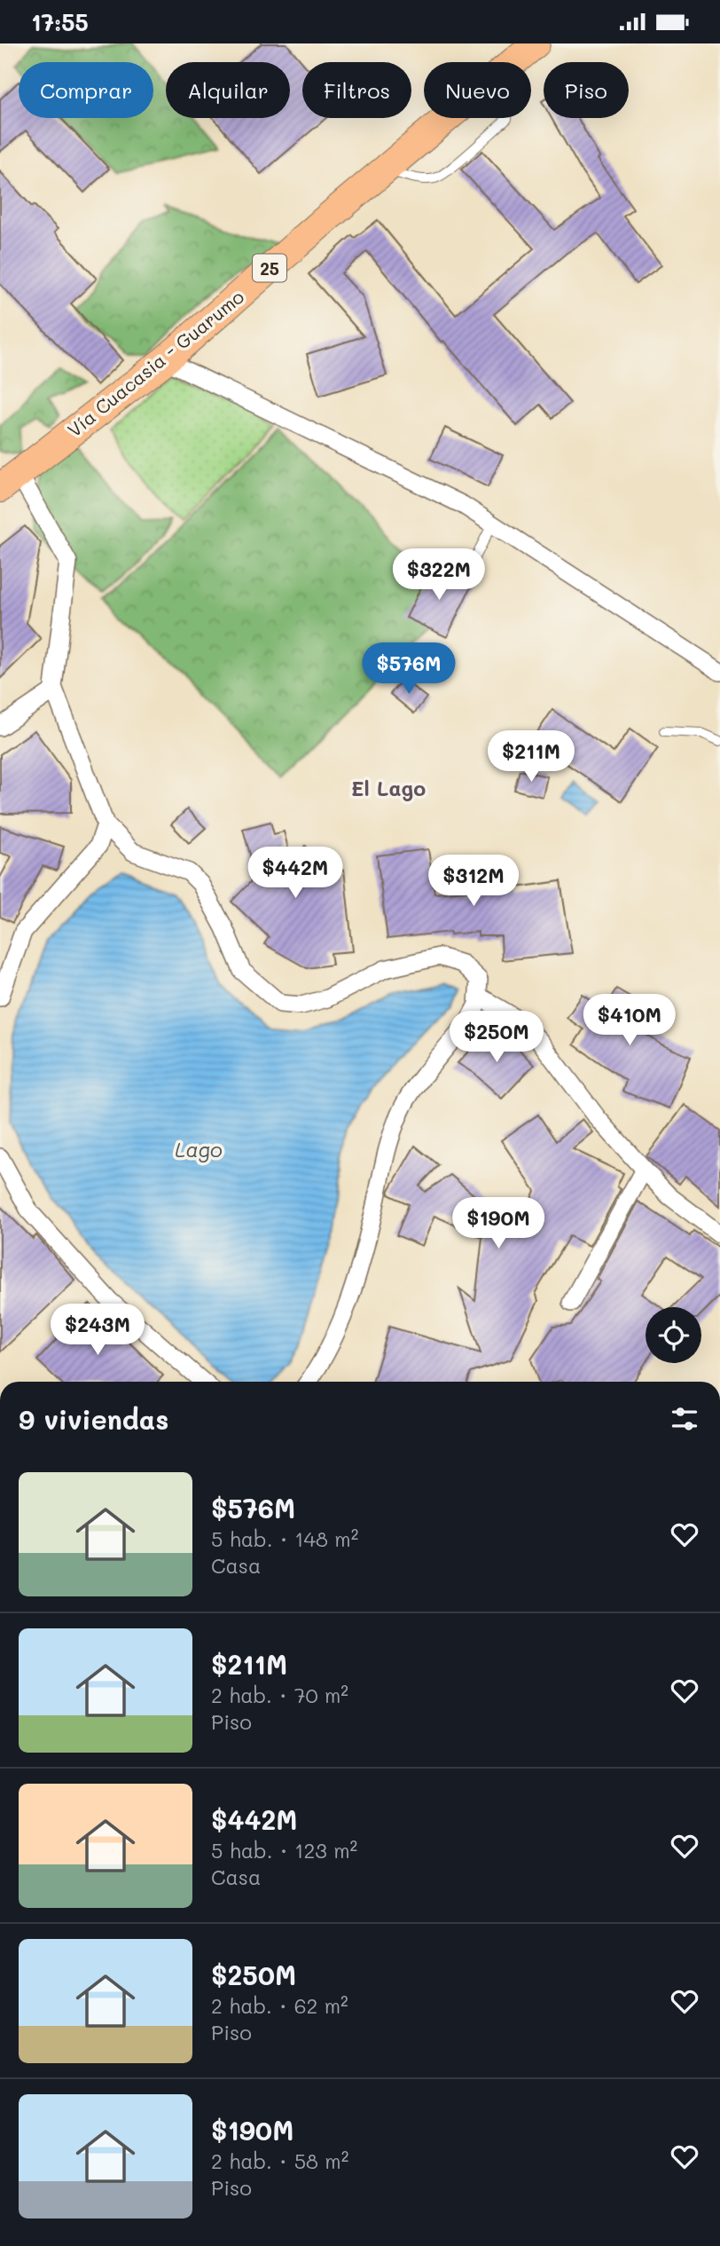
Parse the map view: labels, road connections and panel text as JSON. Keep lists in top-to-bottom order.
{
  "streets": {
    "main road": ["25", "Vía Cuacasia - Guarumo"]
  },
  "districts": ["El Lago"],
  "water": ["Lago"],
  "page": {
    "status": "17:55",
    "chip": [
      "Comprar",
      "Alquilar",
      "Filtros",
      "Nuevo",
      "Piso"
    ],
    "price": [
      "$322M",
      "$576M",
      "$211M",
      "$442M",
      "$312M",
      "$410M",
      "$250M",
      "$190M",
      "$243M"
    ],
    "heading": "9 viviendas",
    "list": [
      {
        "name": "$576M",
        "note": "5 hab. · 148 m² · Casa"
      },
      {
        "name": "$211M",
        "note": "2 hab. · 70 m² · Piso"
      },
      {
        "name": "$442M",
        "note": "5 hab. · 123 m² · Casa"
      },
      {
        "name": "$250M",
        "note": "2 hab. · 62 m² · Piso"
      },
      {
        "name": "$190M",
        "note": "2 hab. · 58 m² · Piso"
      }
    ]
  }
}
